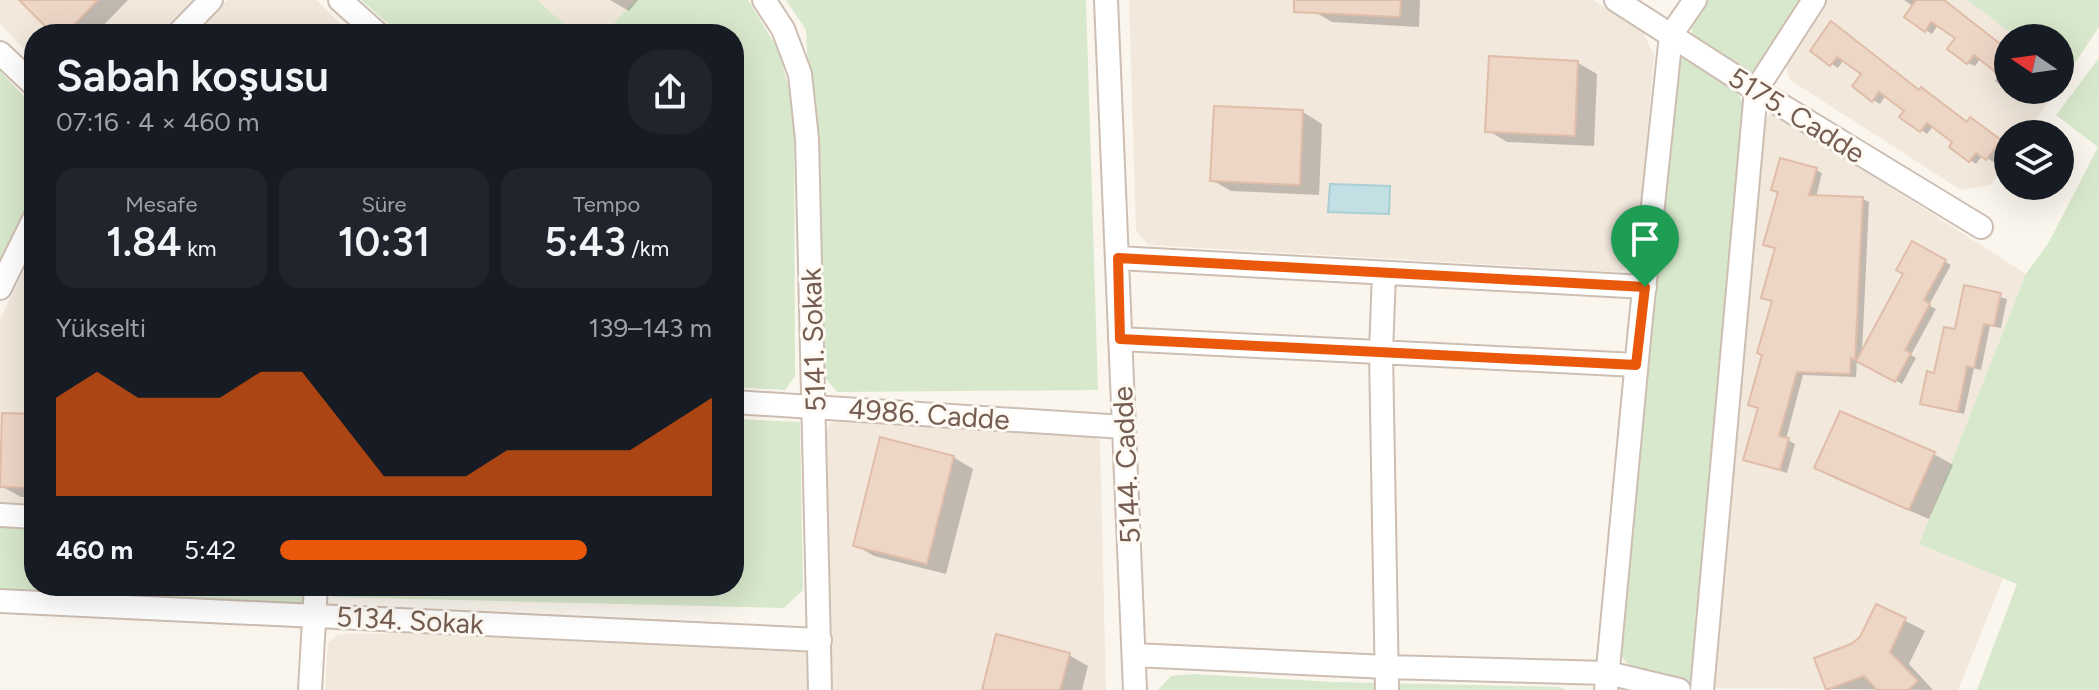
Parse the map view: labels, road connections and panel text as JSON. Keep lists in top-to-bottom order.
{
  "streets": {
    "street": [
      "5175. Cadde",
      "5141. Sokak",
      "4986. Cadde",
      "5144. Cadde",
      "5134. Sokak"
    ]
  },
  "crossings": [
    ["5141. Sokak", "4986. Cadde"],
    ["5141. Sokak", "5134. Sokak"],
    ["4986. Cadde", "5144. Cadde"]
  ],
  "north": "left",
  "page": {
    "heading": ["Sabah koşusu", "07:16 · 4 × 460 m"],
    "stats": [
      ["Mesafe", "1.84 km"],
      ["Süre", "10:31"],
      ["Tempo", "5:43 /km"]
    ],
    "chart": ["Yükselti", "139–143 m"],
    "list": [
      {
        "name": "460 m",
        "note": "5:42"
      }
    ]
  }
}
